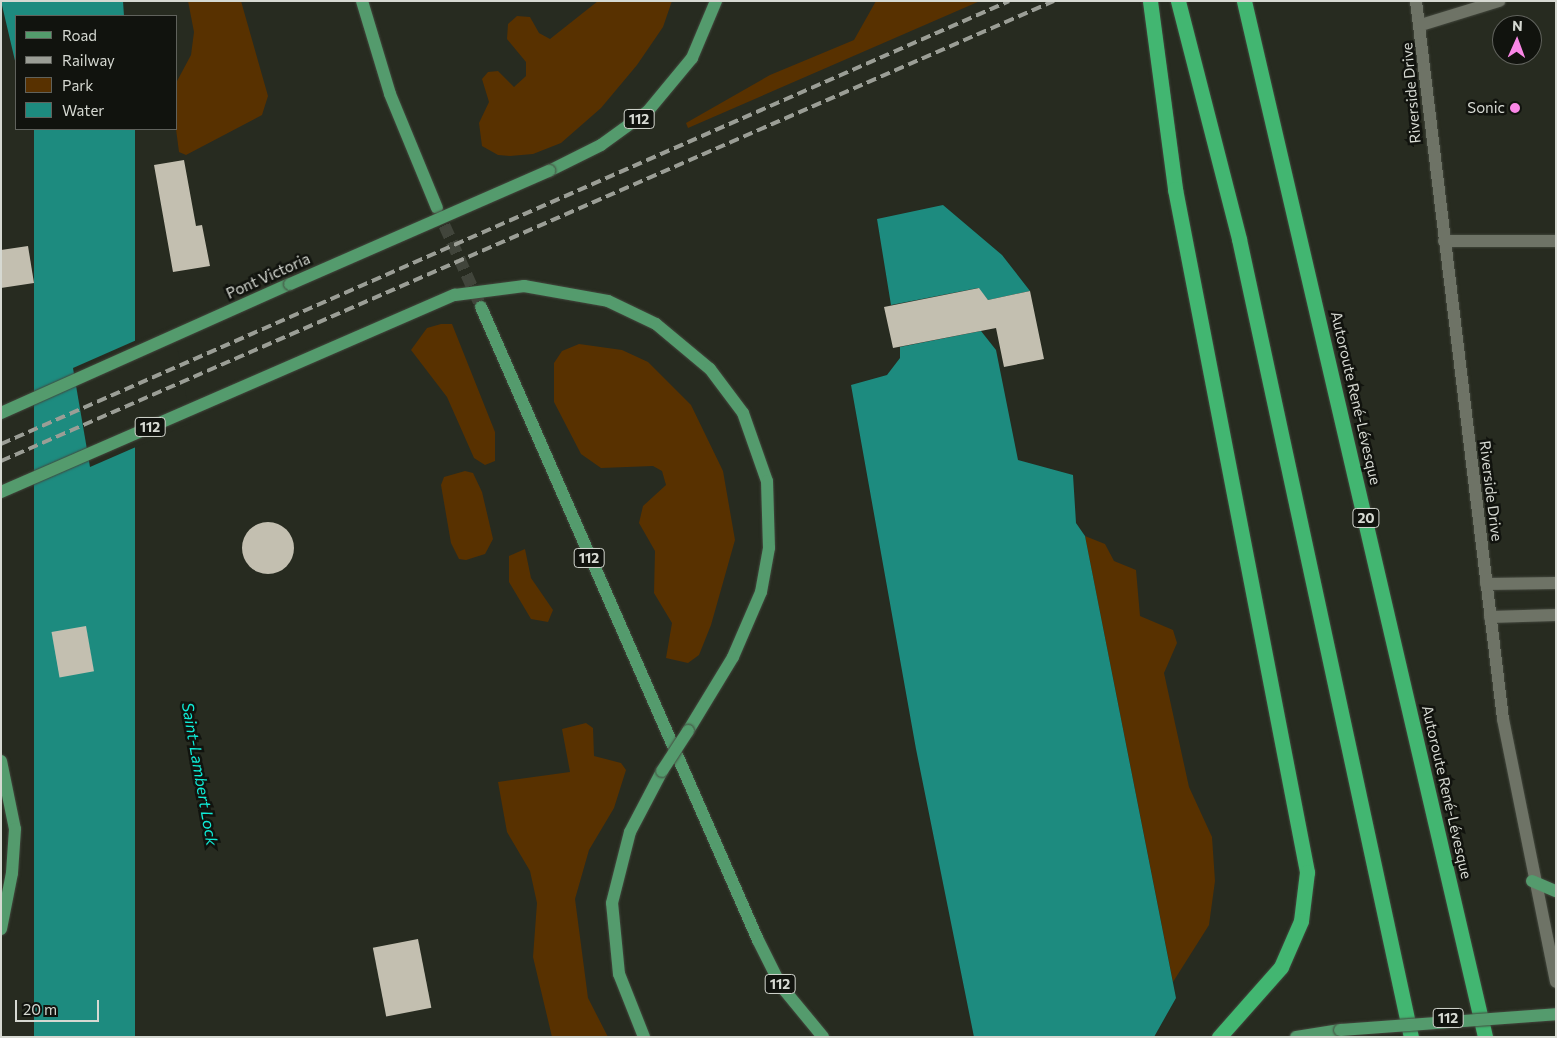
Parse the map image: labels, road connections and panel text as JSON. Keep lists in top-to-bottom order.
{
  "streets": {
    "highway": ["Autoroute René-Lévesque", "20"],
    "main road": ["112", "Pont Victoria"],
    "street": ["Riverside Drive"]
  },
  "water": ["Saint-Lambert Lock"],
  "places": ["Sonic"],
  "legend": [
    "Road",
    "Railway",
    "Park",
    "Water"
  ],
  "scale_bar": "20 m",
  "north": "top"
}
